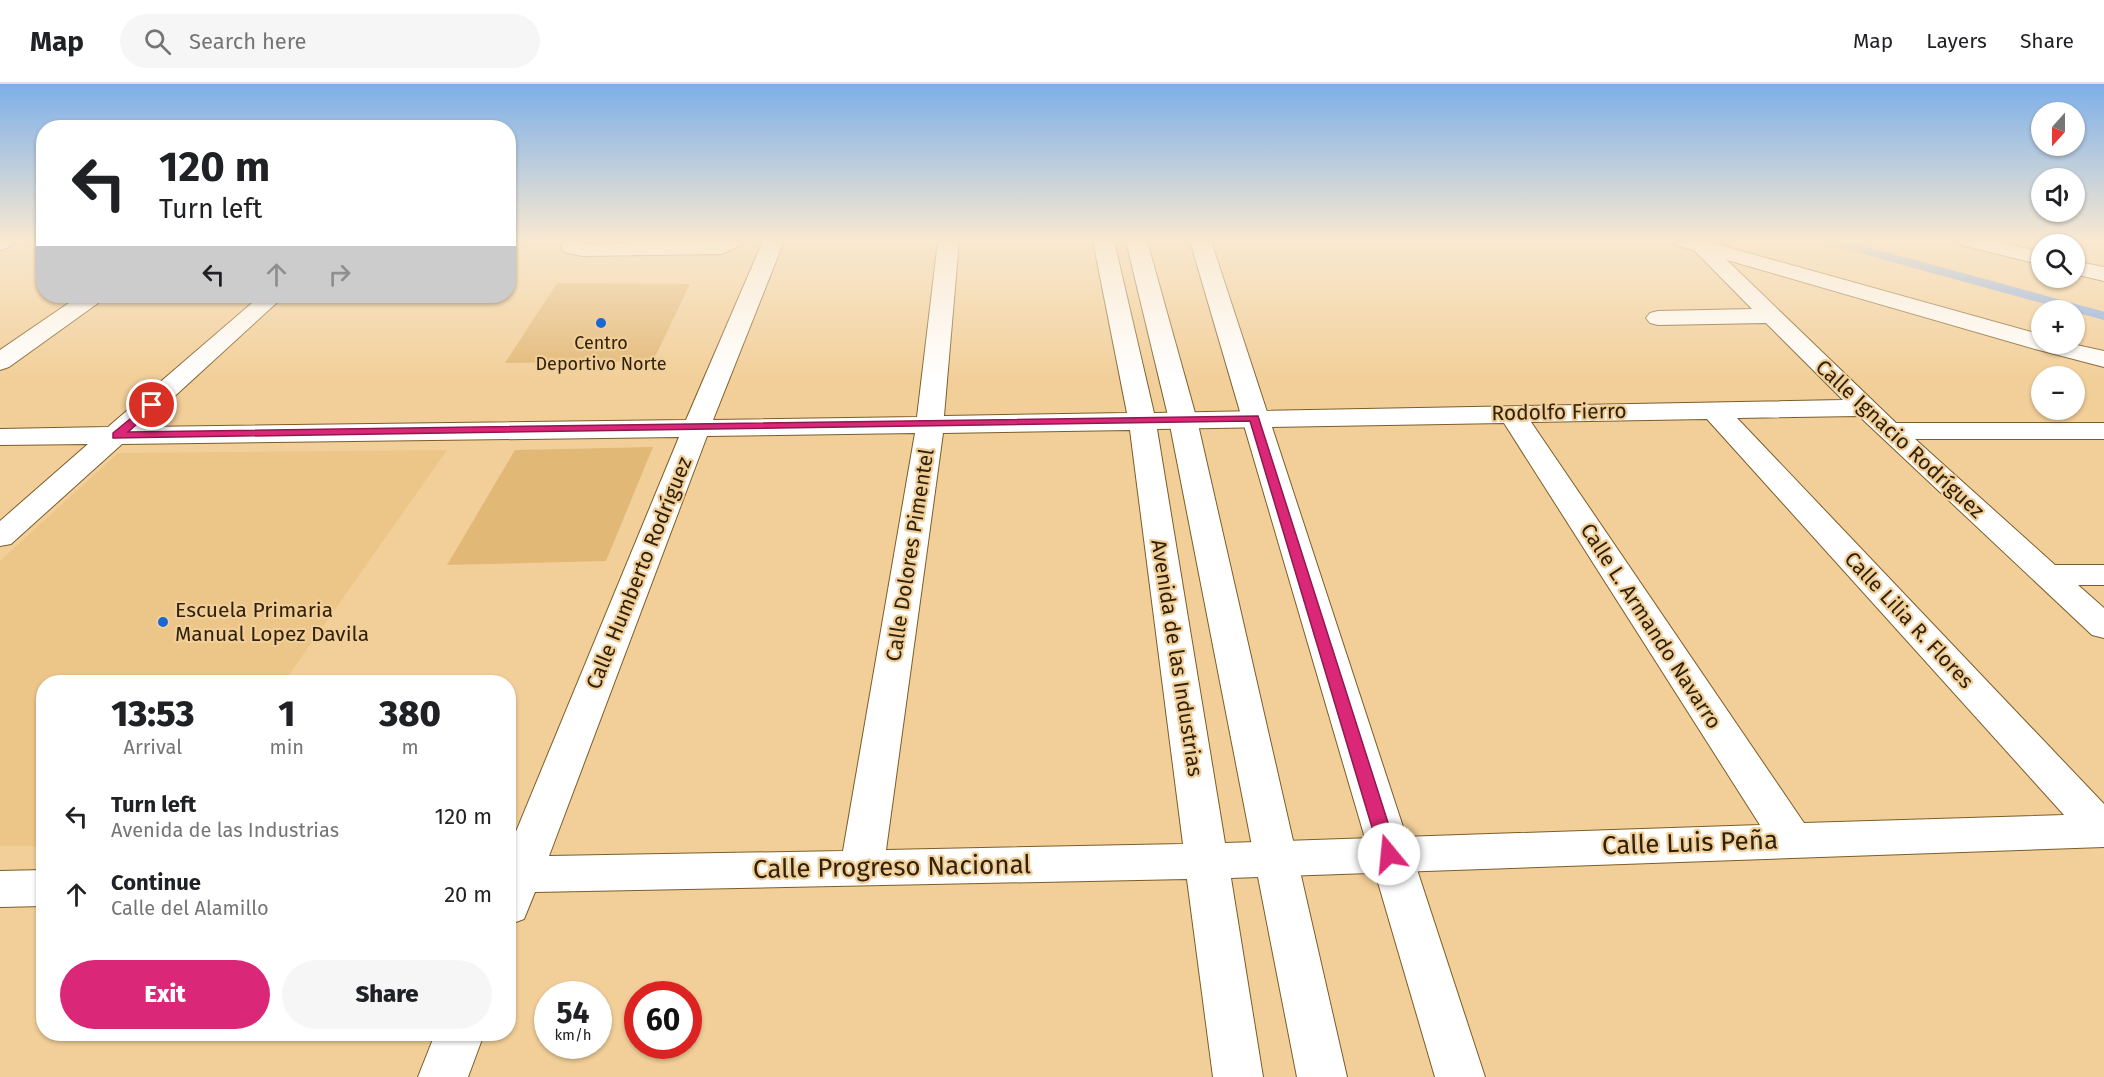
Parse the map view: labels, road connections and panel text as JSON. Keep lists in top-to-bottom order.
{
  "streets": {
    "main road": [
      "Rodolfo Fierro",
      "Calle Ignacio Rodríguez",
      "Calle Dolores Pimentel",
      "Calle Humberto Rodríguez",
      "Calle Lilia R. Flores",
      "Calle L. Armando Navarro",
      "Avenida de las Industrias",
      "Calle Luis Peña",
      "Calle Progreso Nacional"
    ]
  },
  "crossings": [
    ["Rodolfo Fierro", "Calle Ignacio Rodríguez"],
    ["Rodolfo Fierro", "Calle Lilia R. Flores"],
    ["Rodolfo Fierro", "Calle L. Armando Navarro"],
    ["Calle Dolores Pimentel", "Calle Progreso Nacional"],
    ["Calle Lilia R. Flores", "Calle Luis Peña"],
    ["Calle L. Armando Navarro", "Calle Luis Peña"],
    ["Avenida de las Industrias", "Calle Progreso Nacional"],
    ["Calle Luis Peña", "Calle Progreso Nacional"]
  ],
  "places": ["Centro Deportivo Norte", "Escuela Primaria Manual Lopez Davila"],
  "north": "bottom",
  "page": {
    "header": "Map",
    "search": "Search here",
    "nav": ["Map", "Layers", "Share"],
    "map_buttons": ["+", "−"],
    "turn": ["120 m", "Turn left"],
    "eta": [
      "13:53",
      "Arrival",
      "1",
      "min",
      "380",
      "m"
    ],
    "list": [
      {
        "name": "Turn left",
        "note": "Avenida de las Industrias",
        "value": "120 m"
      },
      {
        "name": "Continue",
        "note": "Calle del Alamillo",
        "value": "20 m"
      }
    ],
    "buttons": ["Exit", "Share"],
    "speed": "54 km/h",
    "limit": "60"
  }
}
